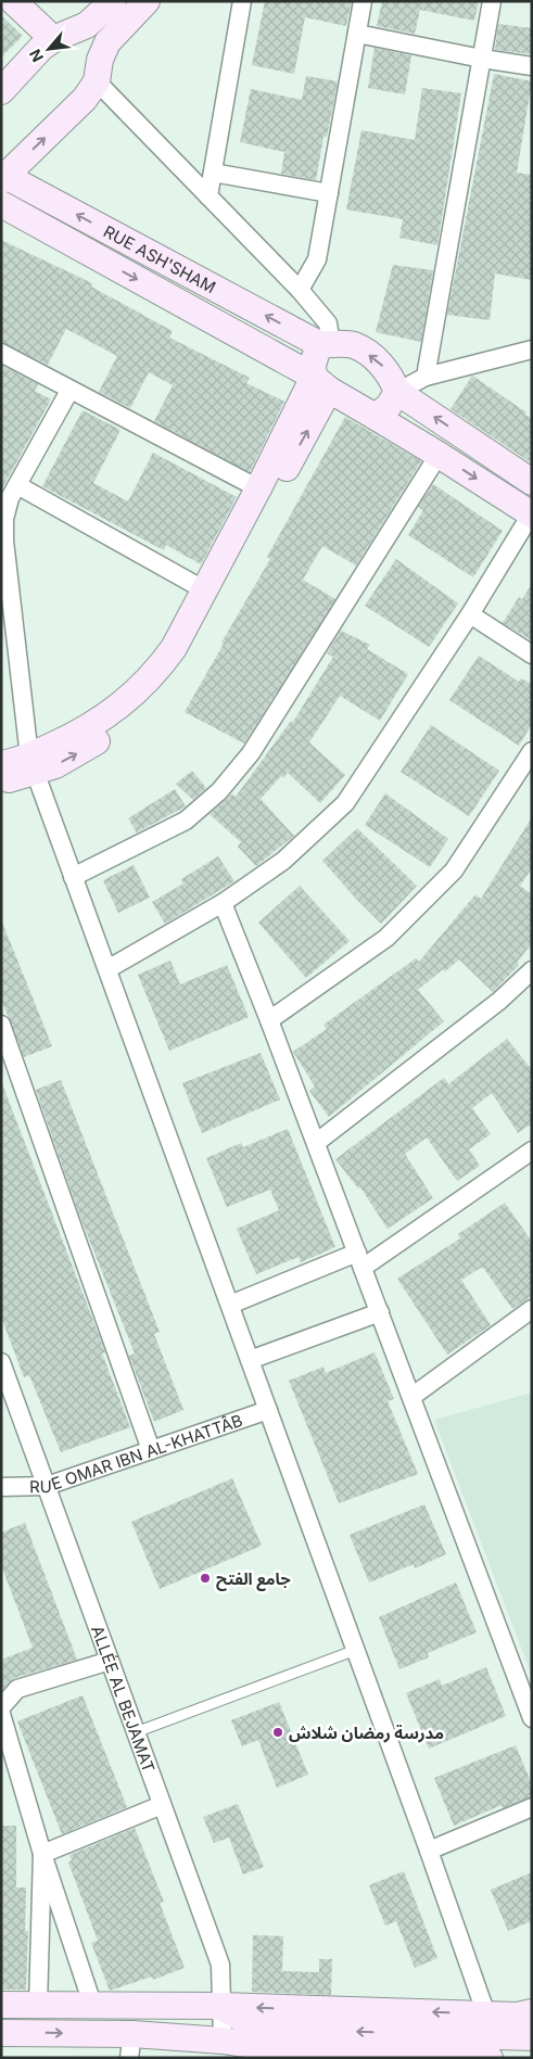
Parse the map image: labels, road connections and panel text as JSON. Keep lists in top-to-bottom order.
{
  "streets": {
    "main road": ["RUE ASH'SHAM"],
    "street": ["RUE OMAR IBN AL-KHATTÂB", "ALLÉE AL BEJAMAT"]
  },
  "crossings": [
    ["RUE OMAR IBN AL-KHATTÂB", "ALLÉE AL BEJAMAT"]
  ],
  "places": ["جامع الفتح", "مدرسة رمضان شلاش"],
  "north": "bottom left"
}
